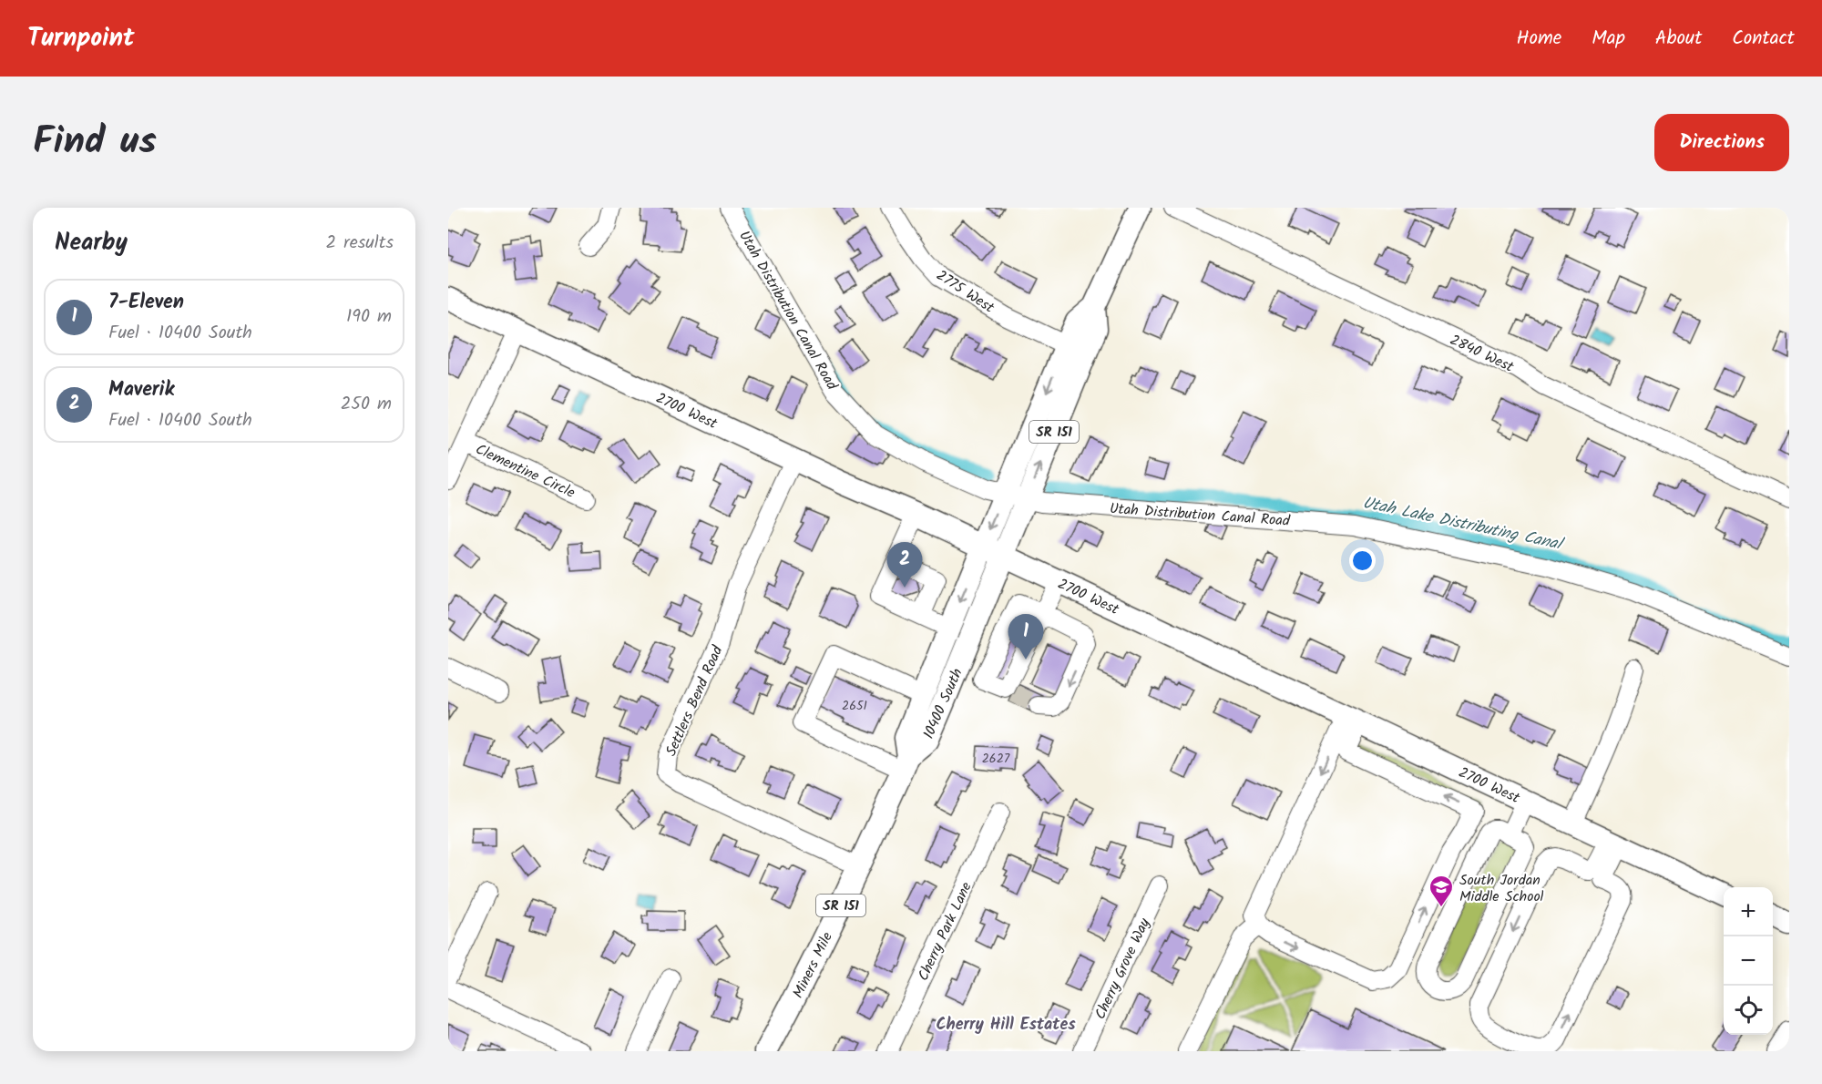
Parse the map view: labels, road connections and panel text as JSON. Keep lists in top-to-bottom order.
{
  "streets": {
    "main road": [
      "2700 West",
      "SR 151",
      "10400 South",
      "Miners Mile"
    ],
    "street": [
      "2775 West",
      "Utah Distribution Canal Road",
      "2840 West",
      "Clementine Circle",
      "Settlers Bend Road",
      "Cherry Park Lane",
      "Cherry Grove Way"
    ]
  },
  "crossings": [
    ["2775 West", "SR 151"],
    ["Utah Distribution Canal Road", "SR 151"],
    ["2700 West", "SR 151"],
    ["2700 West", "Settlers Bend Road"],
    ["2700 West", "10400 South"],
    ["SR 151", "10400 South"],
    ["Settlers Bend Road", "Miners Mile"],
    ["10400 South", "Miners Mile"]
  ],
  "districts": ["Cherry Hill Estates"],
  "water": ["Utah Lake Distributing Canal"],
  "places": {
    "school or university": ["South Jordan Middle School"]
  },
  "house_numbers": ["2651", "2627"],
  "page": {
    "header": "Turnpoint",
    "nav": [
      "Home",
      "Map",
      "About",
      "Contact"
    ],
    "title": "Find us",
    "buttons": "Directions",
    "heading": ["Nearby", "2 results"],
    "list": [
      {
        "mark": "1",
        "name": "7-Eleven",
        "note": "Fuel · 10400 South",
        "value": "190 m"
      },
      {
        "mark": "2",
        "name": "Maverik",
        "note": "Fuel · 10400 South",
        "value": "250 m"
      }
    ],
    "pins": ["2", "1"],
    "map_buttons": ["+", "−"]
  }
}
